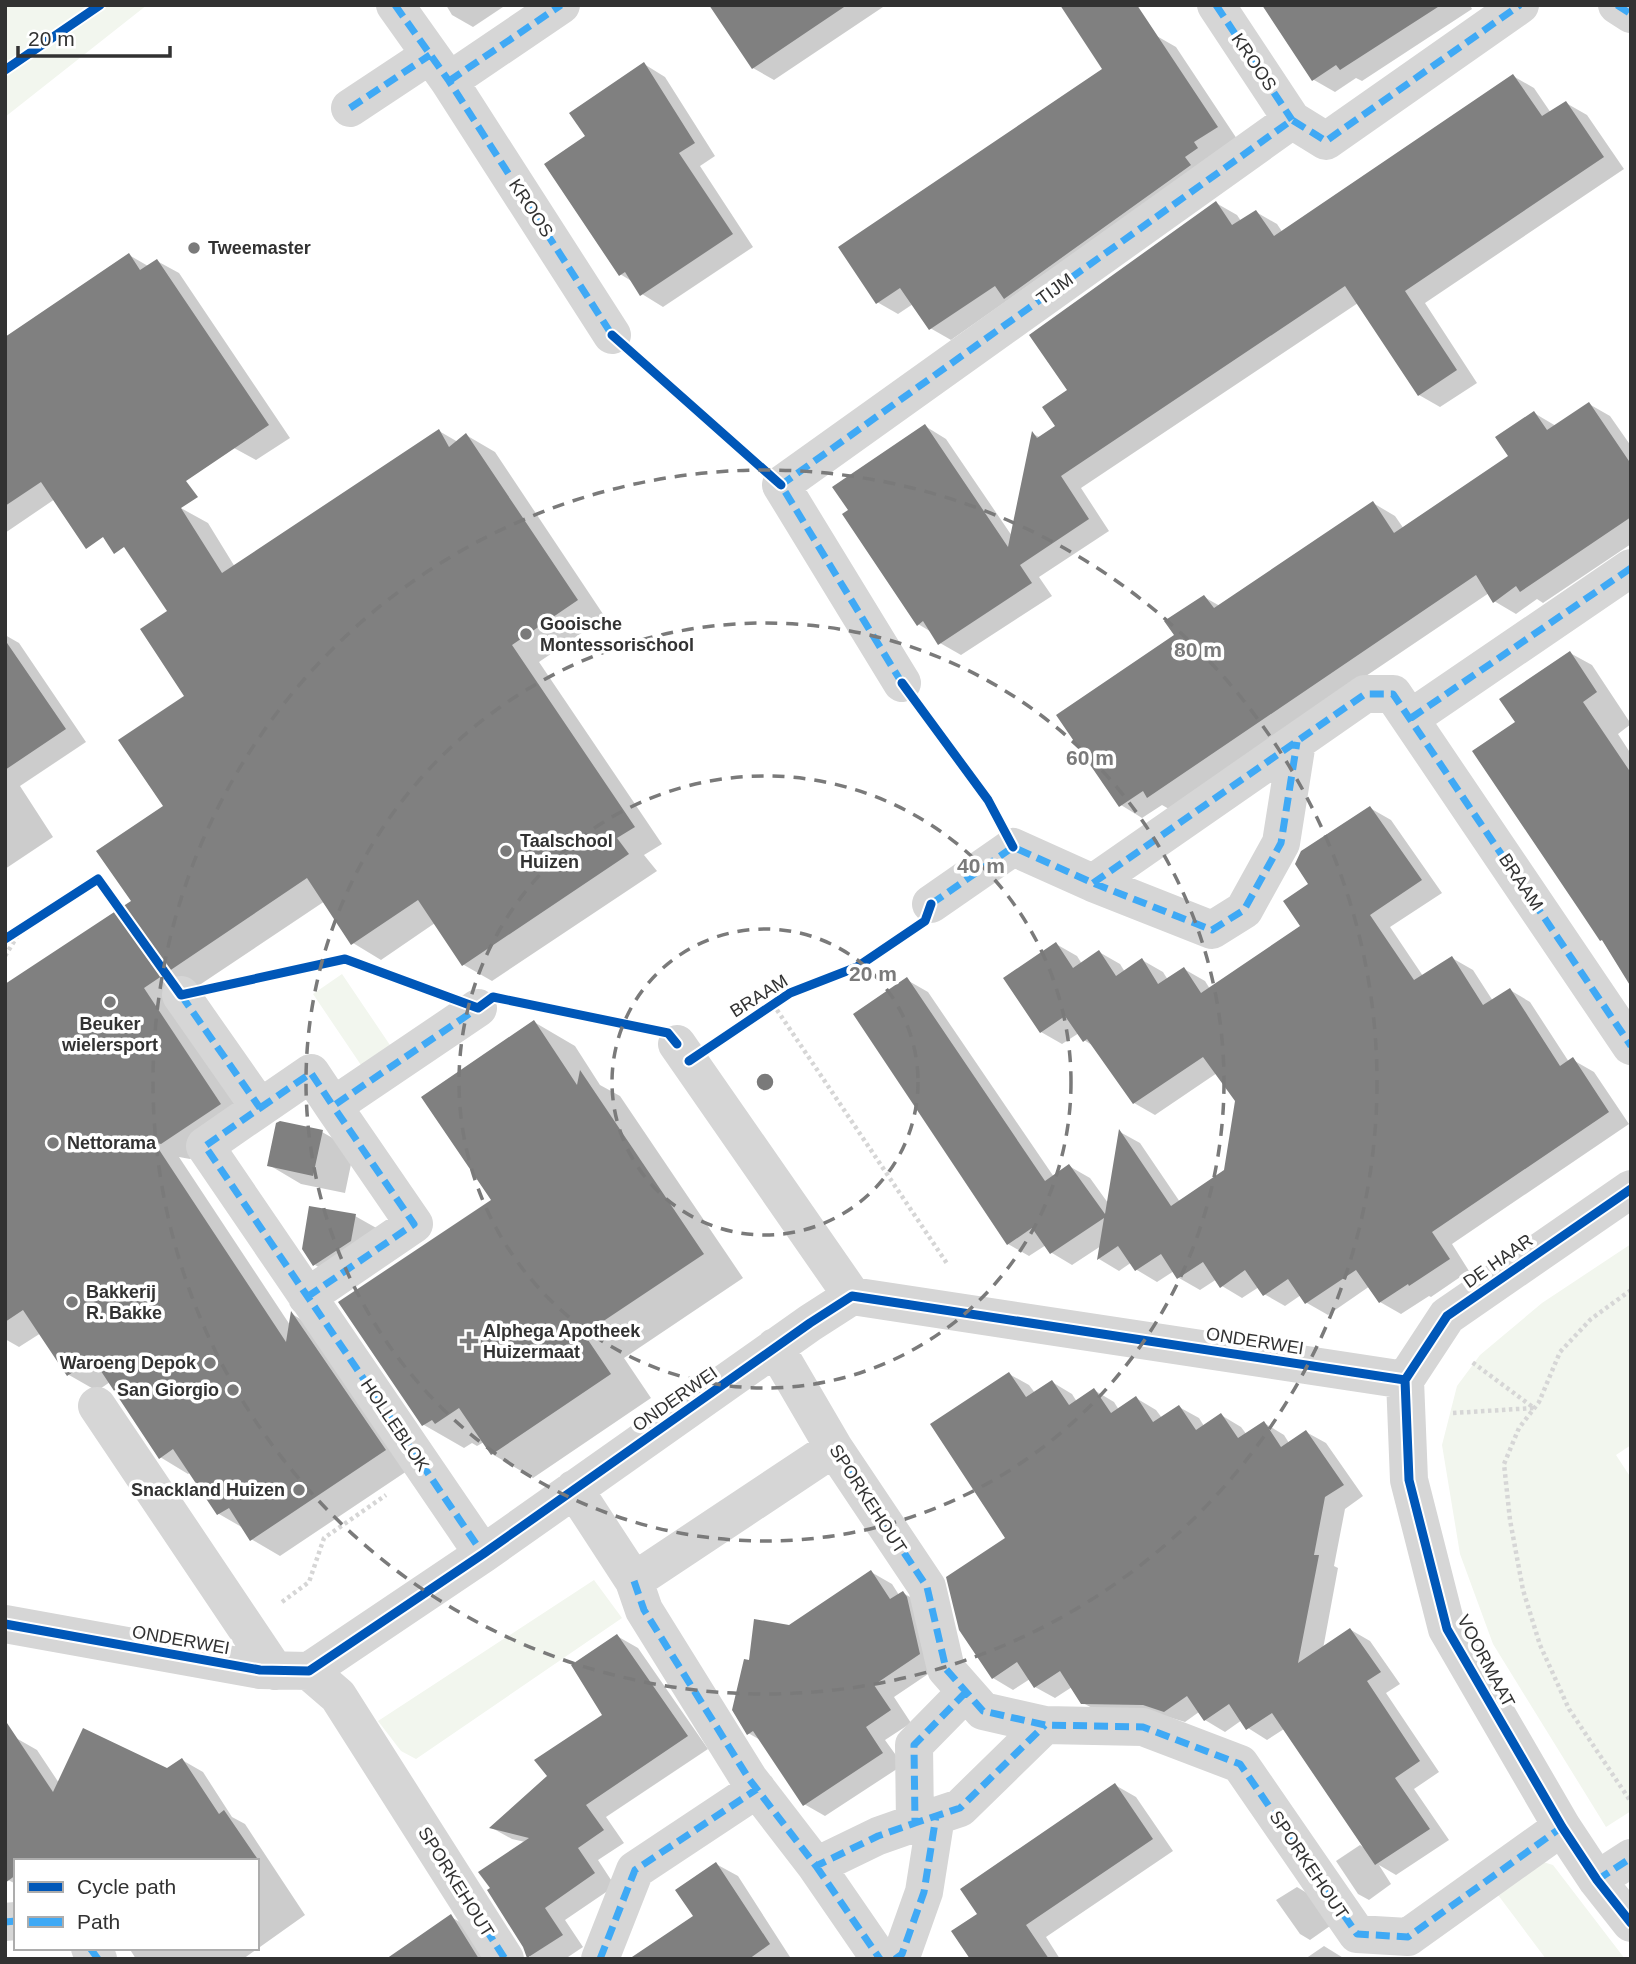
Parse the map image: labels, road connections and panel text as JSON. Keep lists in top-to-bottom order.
{
  "streets": {
    "street": [
      "KROOS",
      "TIJM",
      "BRAAM",
      "DE HAAR",
      "ONDERWEI",
      "HOLLEBLOK",
      "SPORKEHOUT",
      "VOORMAAT"
    ]
  },
  "crossings": [
    ["KROOS", "TIJM"],
    ["DE HAAR", "ONDERWEI"],
    ["DE HAAR", "VOORMAAT"],
    ["ONDERWEI", "HOLLEBLOK"],
    ["ONDERWEI", "SPORKEHOUT"],
    ["ONDERWEI", "VOORMAAT"],
    ["SPORKEHOUT", "VOORMAAT"]
  ],
  "places": {
    "other": [
      "Tweemaster",
      "Gooische Montessorischool",
      "Taalschool Huizen",
      "Beuker wielersport",
      "Nettorama",
      "Bakkerij R. Bakke",
      "Waroeng Depok",
      "San Giorgio",
      "Snackland Huizen"
    ],
    "health": ["Alphega Apotheek Huizermaat"]
  },
  "legend": ["Cycle path", "Path"],
  "scale_bar": "20 m",
  "rings": [
    "80 m",
    "60 m",
    "40 m",
    "20 m"
  ]
}
